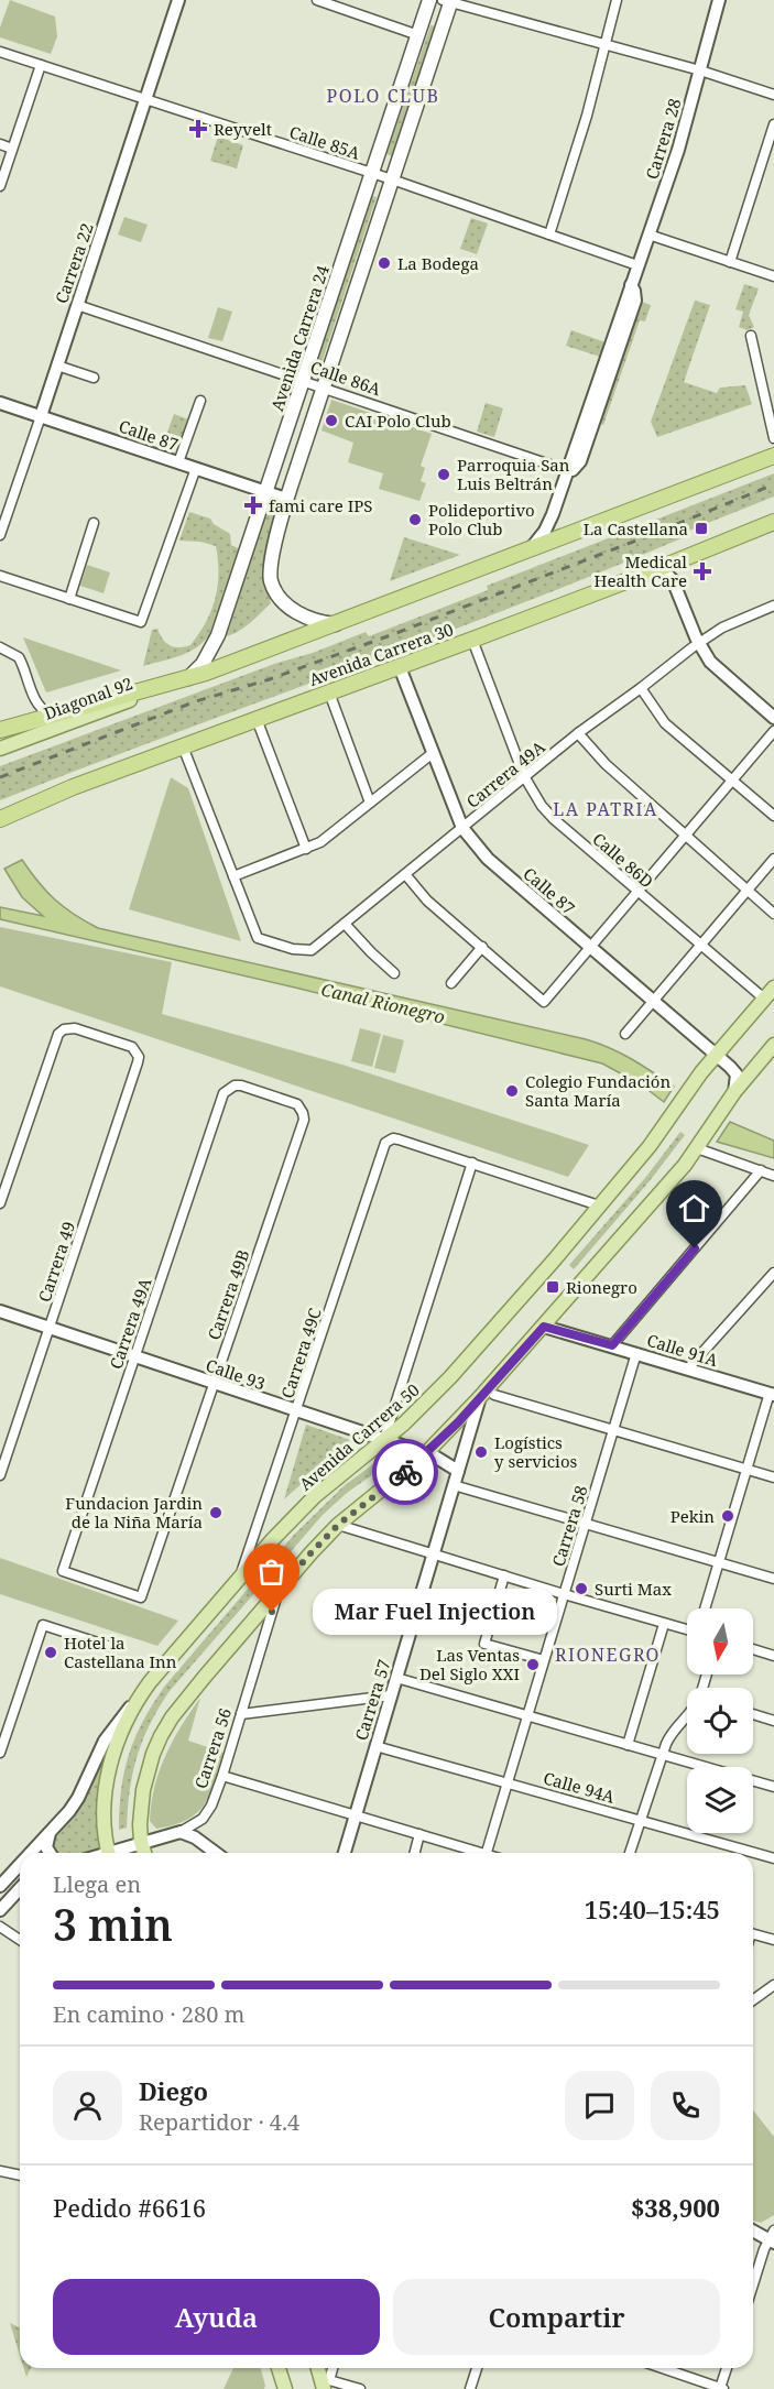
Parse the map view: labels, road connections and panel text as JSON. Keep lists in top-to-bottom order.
{
  "streets": {
    "highway": ["Avenida Carrera 30"],
    "main road": ["Avenida Carrera 24", "Diagonal 92", "Avenida Carrera 50"],
    "street": [
      "Carrera 28",
      "Calle 85A",
      "Carrera 22",
      "Calle 86A",
      "Calle 87",
      "Carrera 49A",
      "Calle 86D",
      "Carrera 49",
      "Carrera 49B",
      "Calle 91A",
      "Carrera 49C",
      "Calle 93",
      "Carrera 58",
      "Carrera 57",
      "Carrera 56",
      "Calle 94A"
    ]
  },
  "crossings": [
    ["Carrera 28", "Calle 85A"],
    ["Carrera 28", "Calle 86A"],
    ["Calle 85A", "Carrera 22"],
    ["Calle 85A", "Avenida Carrera 24"],
    ["Carrera 22", "Calle 86A"],
    ["Carrera 22", "Calle 87"],
    ["Avenida Carrera 24", "Calle 86A"],
    ["Avenida Carrera 24", "Calle 87"],
    ["Avenida Carrera 24", "Diagonal 92"],
    ["Calle 87", "Avenida Carrera 30"],
    ["Calle 87", "Carrera 49A"],
    ["Calle 87", "Avenida Carrera 50"],
    ["Avenida Carrera 30", "Calle 86D"],
    ["Carrera 49A", "Calle 86D"],
    ["Carrera 49A", "Carrera 49B"],
    ["Carrera 49A", "Calle 93"],
    ["Calle 86D", "Avenida Carrera 50"],
    ["Carrera 49", "Calle 93"],
    ["Carrera 49B", "Calle 93"],
    ["Calle 91A", "Carrera 58"],
    ["Carrera 49C", "Calle 93"],
    ["Carrera 49C", "Avenida Carrera 50"],
    ["Calle 93", "Avenida Carrera 50"],
    ["Calle 93", "Carrera 57"],
    ["Carrera 58", "Calle 94A"],
    ["Carrera 57", "Calle 94A"]
  ],
  "districts": ["POLO CLUB", "LA PATRIA", "RIONEGRO"],
  "water": ["Canal Rionegro"],
  "places": {
    "health": ["Reyvelt", "fami care IPS", "Medical Health Care"],
    "other": [
      "La Bodega",
      "CAI Polo Club",
      "Parroquia San Luis Beltrán",
      "Polideportivo Polo Club",
      "Colegio Fundación Santa María",
      "Logístics y servicios",
      "Fundacion Jardin de la Niña María",
      "Pekin",
      "Surti Max",
      "Mar Fuel Injection",
      "Hotel la Castellana Inn",
      "Las Ventas Del Siglo XXI"
    ],
    "transit": ["La Castellana", "Rionegro"]
  },
  "north": "bottom",
  "page": {
    "bubble": "Mar Fuel Injection",
    "heading": ["3 min", "Llega en", "15:40–15:45"],
    "panel": [
      "Diego",
      "Repartidor · 4.4",
      "Pedido #6616",
      "$38,900"
    ],
    "bar": "En camino · 280 m",
    "buttons": ["Ayuda", "Compartir"]
  }
}
